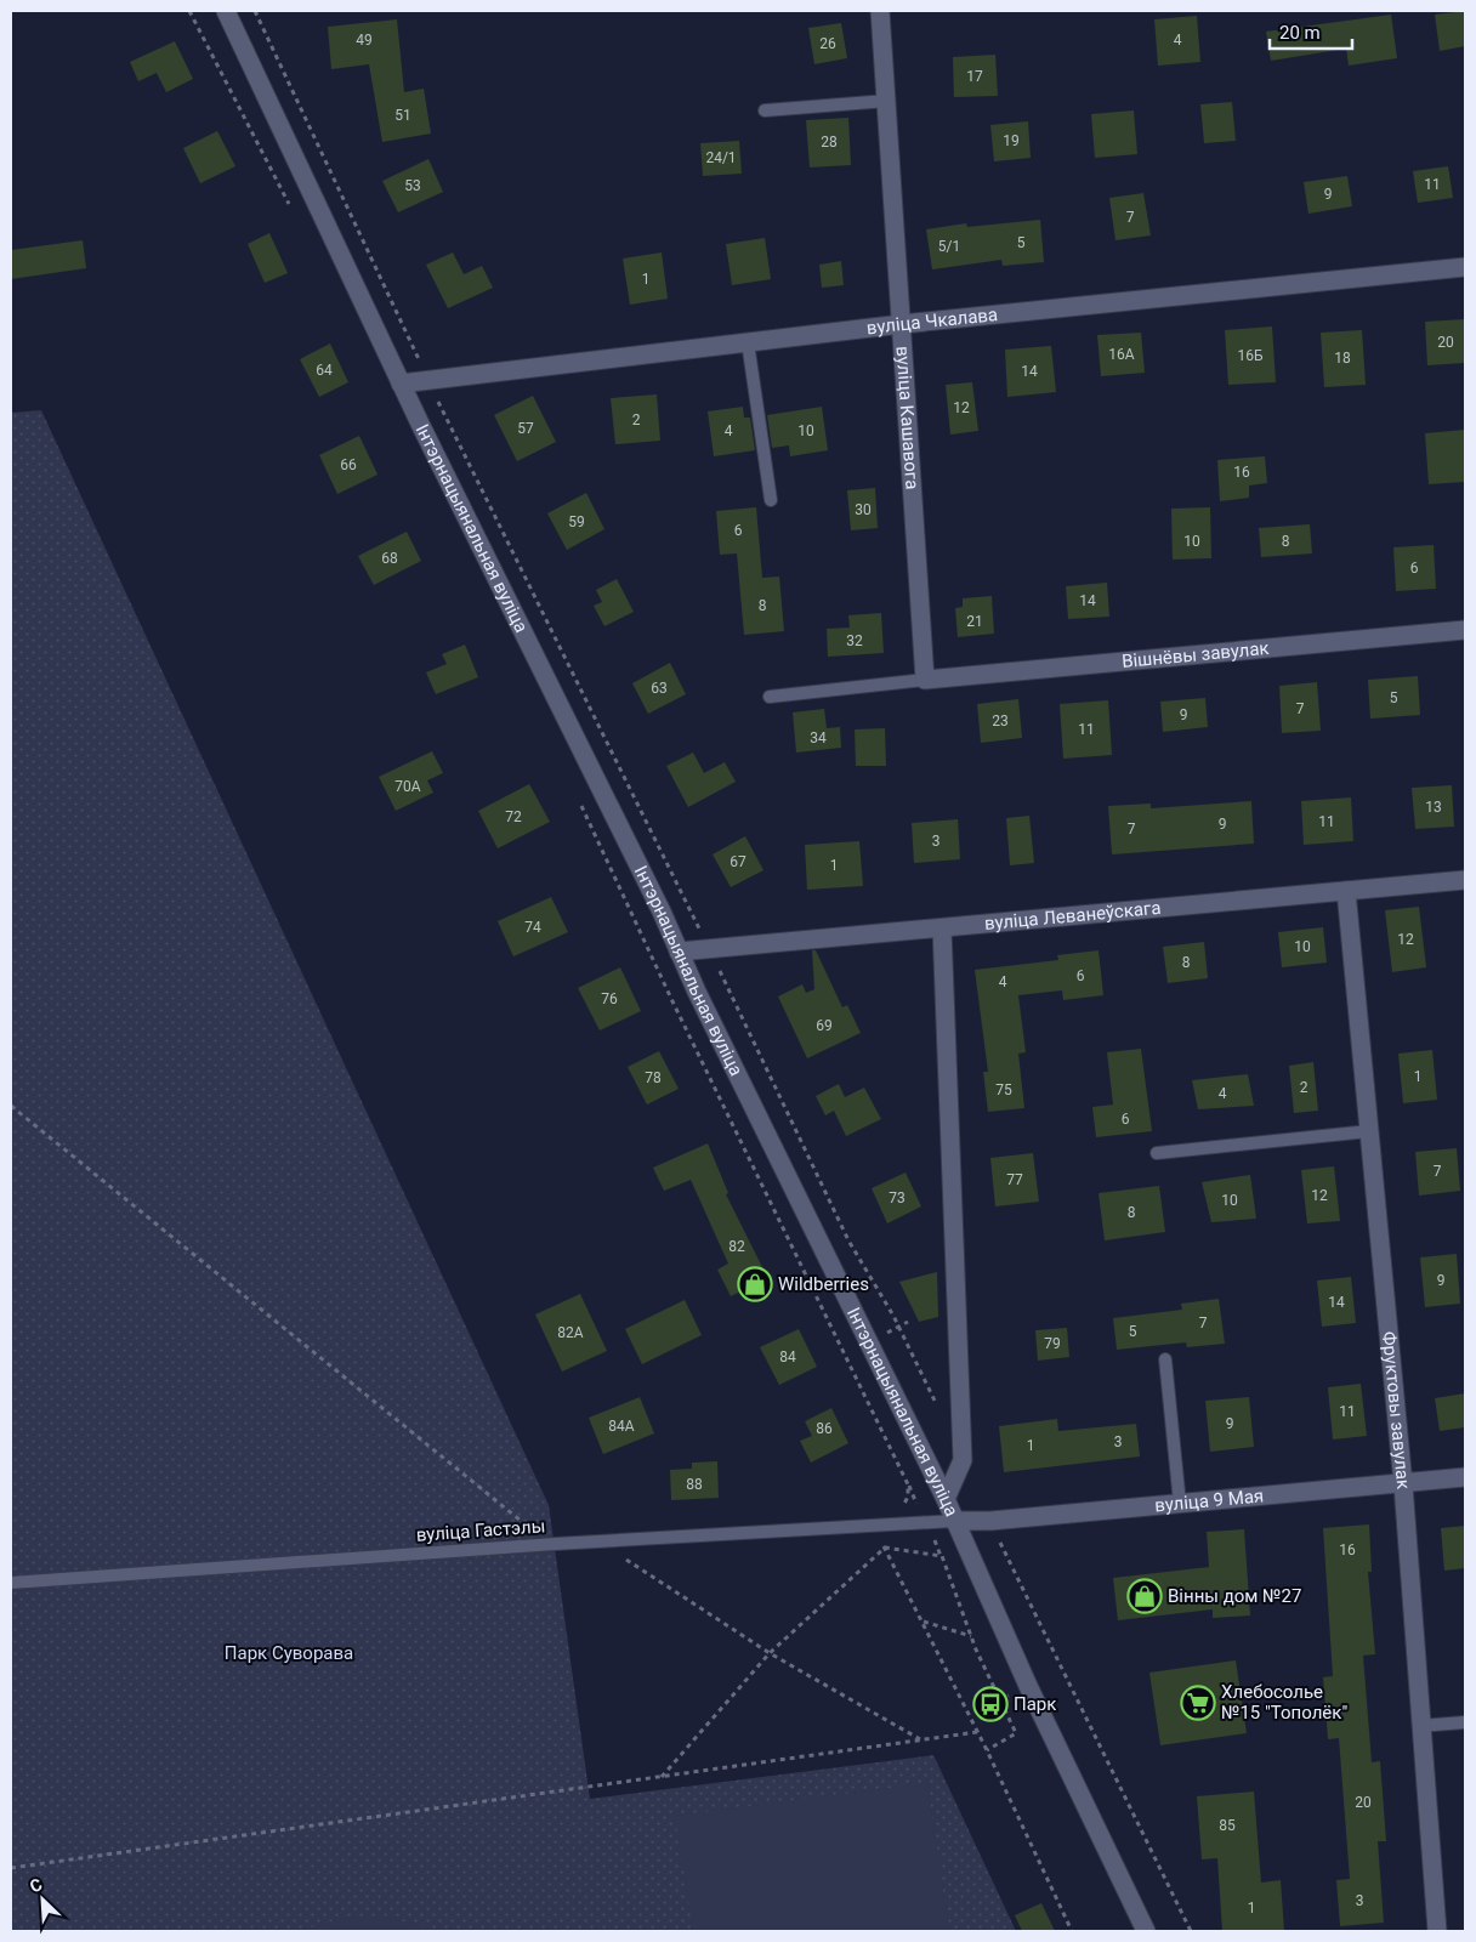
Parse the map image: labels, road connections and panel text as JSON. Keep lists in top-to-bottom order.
{
  "streets": {
    "street": [
      "вуліца Чкалава",
      "вуліца Кашавога",
      "Інтэрнацыянальная вуліца",
      "Вішнёвы завулак",
      "вуліца Леванеўскага",
      "Фруктовы завулак",
      "вуліца 9 Мая"
    ],
    "lane": ["вуліца Гастэлы"]
  },
  "crossings": [
    ["вуліца Чкалава", "вуліца Кашавога"],
    ["вуліца Чкалава", "Інтэрнацыянальная вуліца"],
    ["вуліца Кашавога", "Вішнёвы завулак"],
    ["Інтэрнацыянальная вуліца", "вуліца Леванеўскага"],
    ["Інтэрнацыянальная вуліца", "вуліца 9 Мая"],
    ["Інтэрнацыянальная вуліца", "вуліца Гастэлы"],
    ["вуліца Леванеўскага", "Фруктовы завулак"],
    ["Фруктовы завулак", "вуліца 9 Мая"],
    ["вуліца 9 Мая", "вуліца Гастэлы"]
  ],
  "parks": ["Парк Суворава"],
  "places": {
    "shop": ["Wildberries", "Вінны дом №27"],
    "supermarket": ["Хлебосолье №15 \"Тополёк\""],
    "bus stop": ["Парк"]
  },
  "house_numbers": [
    "49",
    "4",
    "26",
    "17",
    "51",
    "19",
    "28",
    "24/1",
    "11",
    "53",
    "9",
    "7",
    "5",
    "5/1",
    "1",
    "20",
    "16A",
    "16Б",
    "18",
    "64",
    "14",
    "12",
    "2",
    "57",
    "4",
    "10",
    "66",
    "16",
    "30",
    "59",
    "6",
    "10",
    "8",
    "68",
    "6",
    "14",
    "8",
    "21",
    "32",
    "63",
    "5",
    "7",
    "9",
    "23",
    "11",
    "34",
    "70А",
    "13",
    "72",
    "11",
    "9",
    "7",
    "3",
    "67",
    "1",
    "74",
    "12",
    "10",
    "8",
    "6",
    "4",
    "76",
    "69",
    "1",
    "78",
    "2",
    "75",
    "4",
    "6",
    "7",
    "77",
    "12",
    "73",
    "10",
    "8",
    "82",
    "9",
    "14",
    "7",
    "5",
    "82А",
    "79",
    "84",
    "11",
    "9",
    "84А",
    "86",
    "3",
    "1",
    "88",
    "16",
    "20",
    "85",
    "3",
    "1"
  ],
  "scale_bar": "20 m",
  "north": "top left"
}
